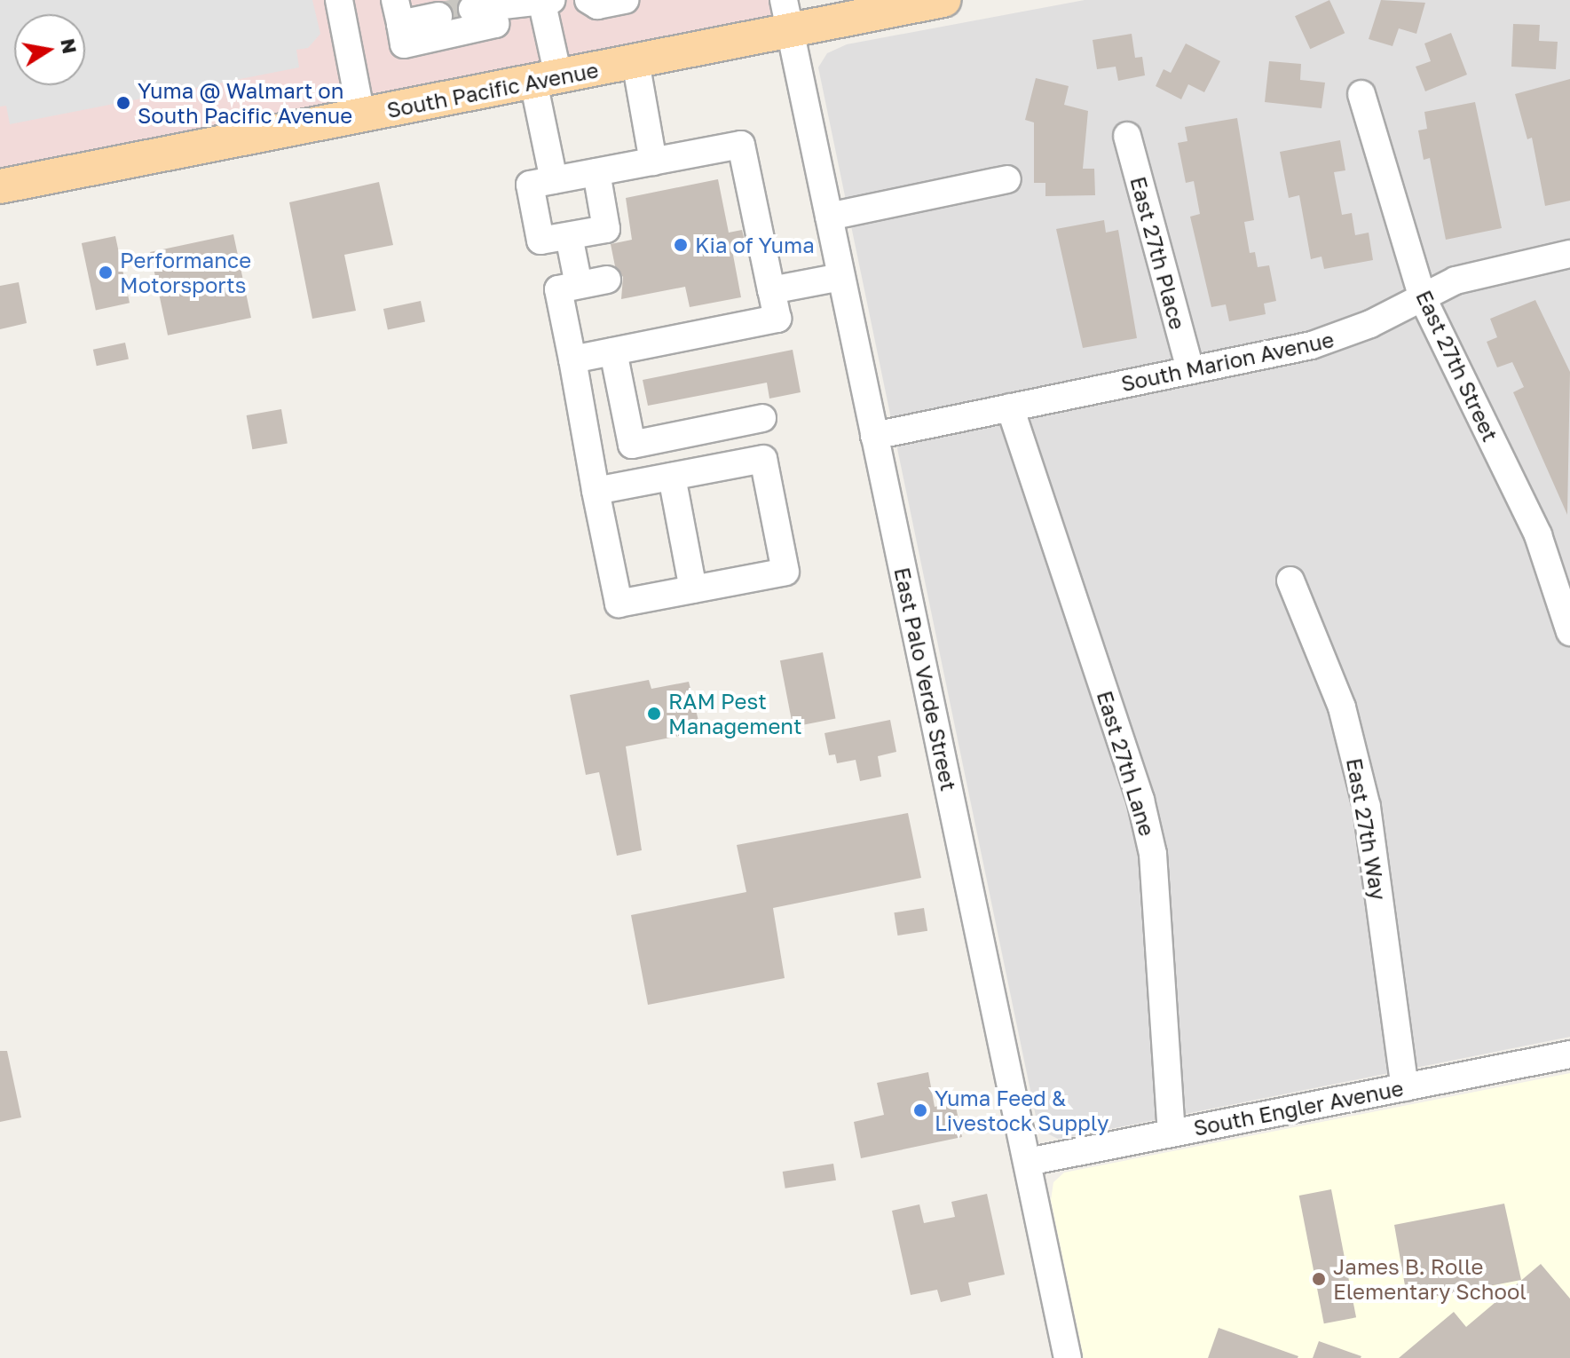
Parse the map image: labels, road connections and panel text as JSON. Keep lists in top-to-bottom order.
{
  "streets": {
    "main road": ["South Pacific Avenue"],
    "street": [
      "East 27th Place",
      "South Marion Avenue",
      "East 27th Street",
      "East Palo Verde Street",
      "East 27th Lane",
      "East 27th Way",
      "South Engler Avenue"
    ]
  },
  "crossings": [
    ["South Pacific Avenue", "East Palo Verde Street"],
    ["East 27th Place", "South Marion Avenue"],
    ["South Marion Avenue", "East 27th Street"],
    ["South Marion Avenue", "East Palo Verde Street"],
    ["South Marion Avenue", "East 27th Lane"],
    ["East Palo Verde Street", "South Engler Avenue"],
    ["East 27th Lane", "South Engler Avenue"],
    ["East 27th Way", "South Engler Avenue"]
  ],
  "places": [
    "Yuma @ Walmart on South Pacific Avenue",
    "Kia of Yuma",
    "Performance Motorsports",
    "RAM Pest Management",
    "Yuma Feed & Livestock Supply",
    "James B. Rolle Elementary School"
  ],
  "north": "right"
}
